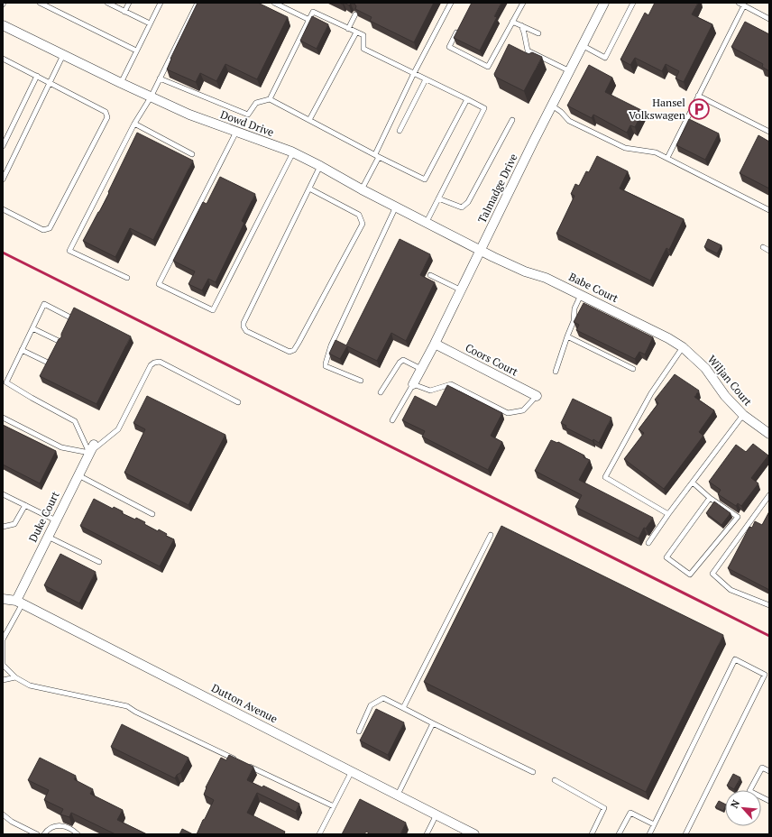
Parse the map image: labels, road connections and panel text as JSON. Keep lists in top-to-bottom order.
{
  "streets": {
    "street": [
      "Dowd Drive",
      "Talmadge Drive",
      "Babe Court",
      "Coors Court",
      "Wiljan Court",
      "Duke Court",
      "Dutton Avenue"
    ]
  },
  "crossings": [
    ["Dowd Drive", "Talmadge Drive"],
    ["Dowd Drive", "Babe Court"],
    ["Talmadge Drive", "Babe Court"],
    ["Talmadge Drive", "Coors Court"],
    ["Babe Court", "Wiljan Court"],
    ["Duke Court", "Dutton Avenue"]
  ],
  "places": {
    "parking": ["Hansel Volkswagen"]
  },
  "north": "top left"
}
